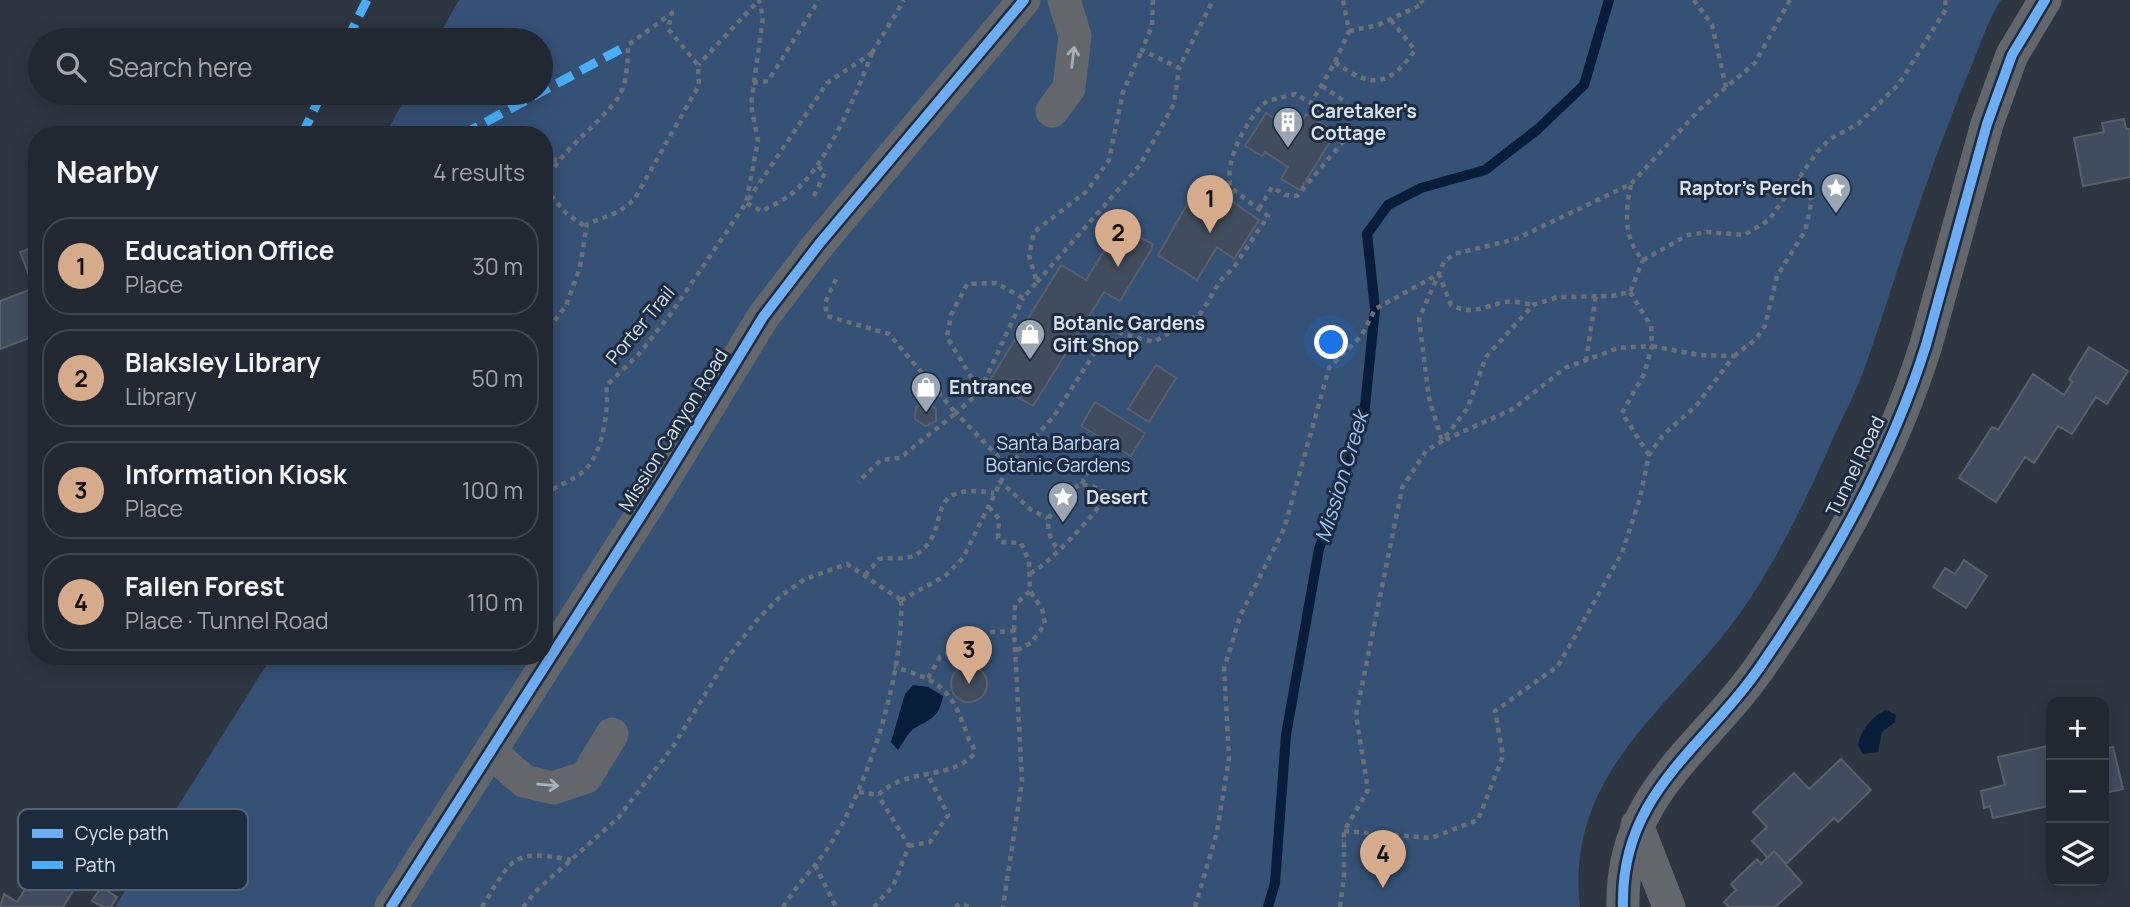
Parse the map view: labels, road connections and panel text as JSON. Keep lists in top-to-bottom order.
{
  "streets": {
    "street": ["Mission Canyon Road", "Tunnel Road"],
    "path": ["Porter Trail"]
  },
  "water": ["Mission Creek"],
  "parks": ["Santa Barbara Botanic Gardens"],
  "places": {
    "building": ["Caretaker's Cottage"],
    "place": ["Raptor's Perch", "Desert"],
    "shop": ["Botanic Gardens Gift Shop", "Entrance"]
  },
  "legend": ["Cycle path", "Path"],
  "page": {
    "search": "Search here",
    "heading": ["Nearby", "4 results"],
    "pins": [
      "1",
      "2",
      "3",
      "4"
    ],
    "list": [
      {
        "mark": "1",
        "name": "Education Office",
        "note": "Place",
        "value": "30 m"
      },
      {
        "mark": "2",
        "name": "Blaksley Library",
        "note": "Library",
        "value": "50 m"
      },
      {
        "mark": "3",
        "name": "Information Kiosk",
        "note": "Place",
        "value": "100 m"
      },
      {
        "mark": "4",
        "name": "Fallen Forest",
        "note": "Place · Tunnel Road",
        "value": "110 m"
      }
    ],
    "map_buttons": ["+", "−"]
  }
}
